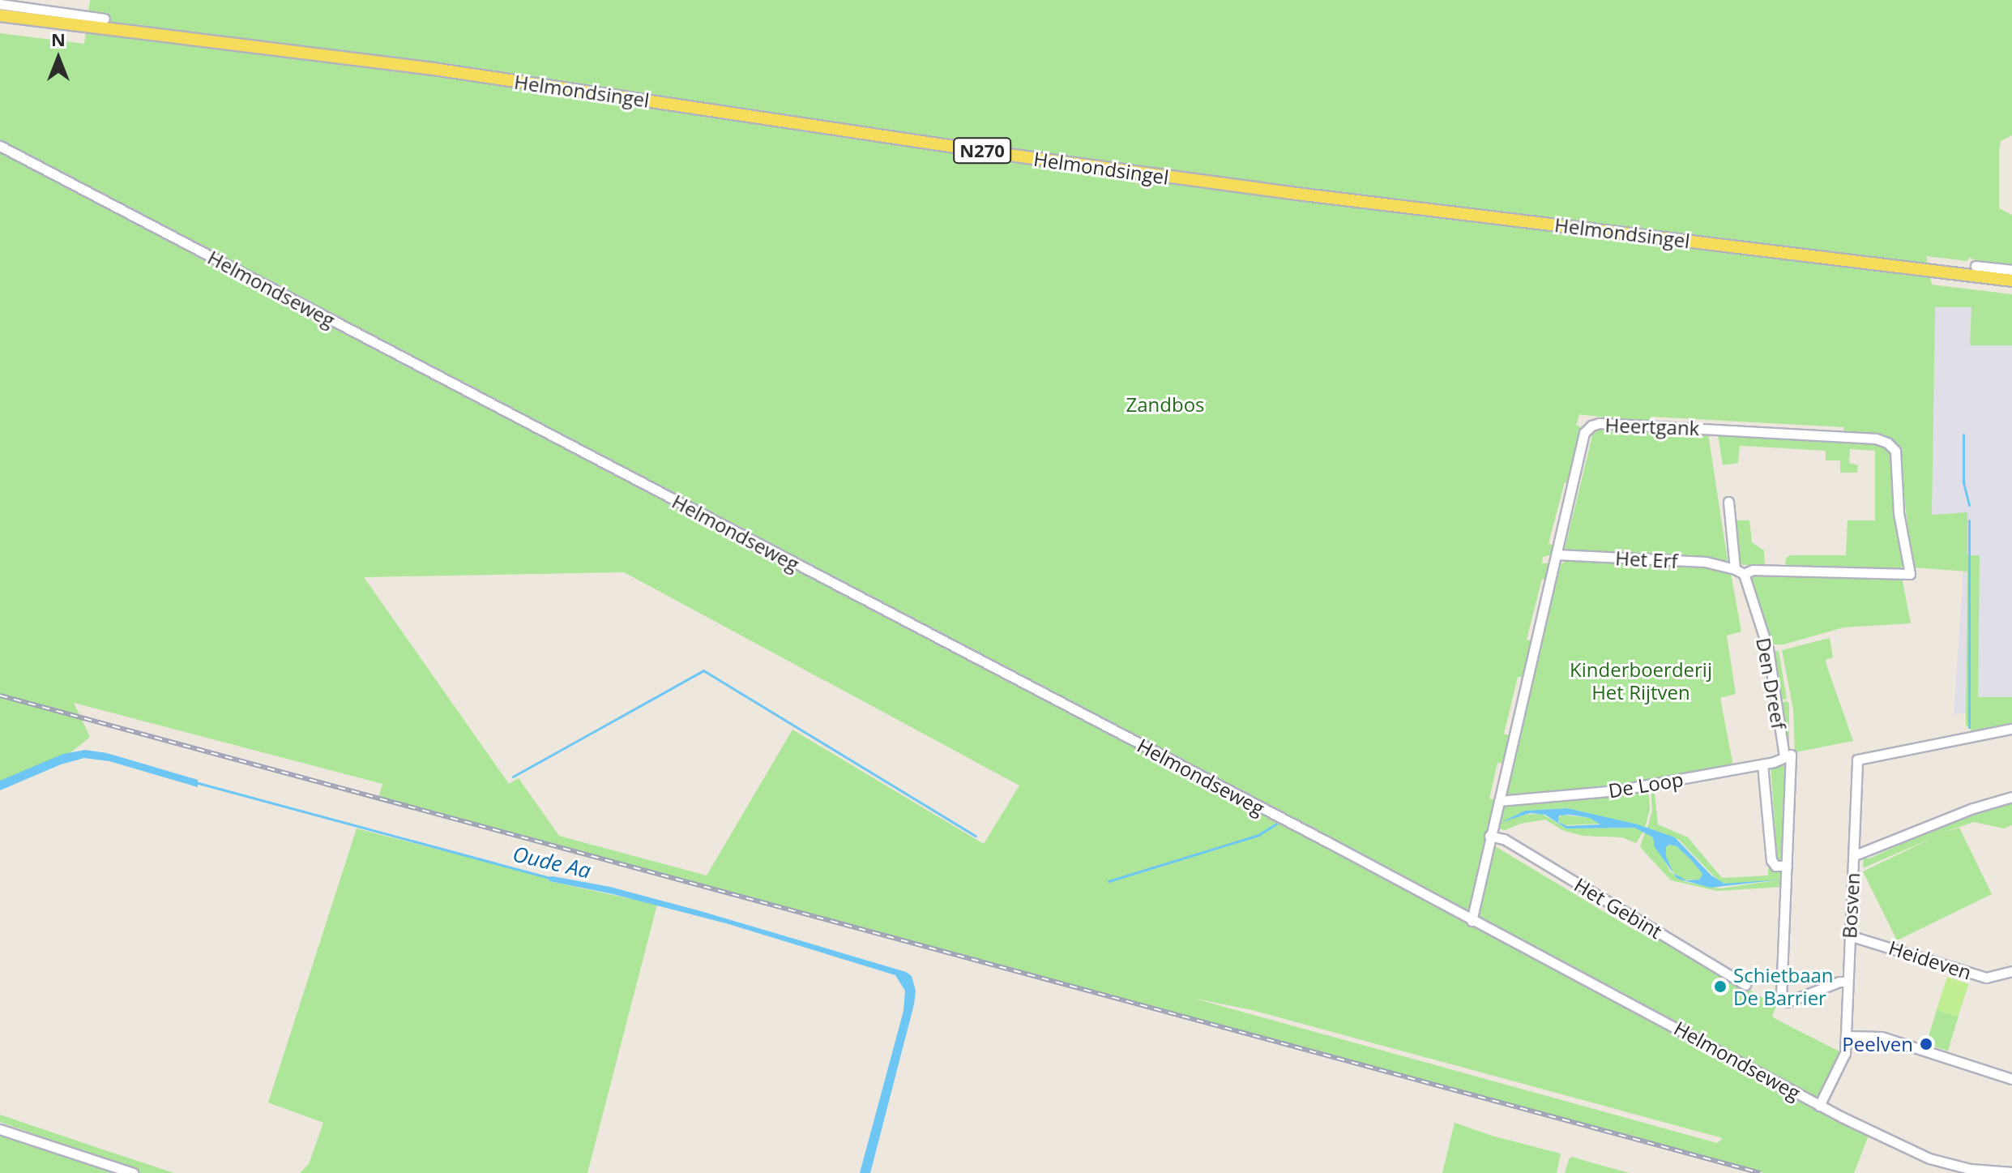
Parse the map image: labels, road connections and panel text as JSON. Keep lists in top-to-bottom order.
{
  "streets": {
    "main road": ["Helmondsingel", "N270"],
    "street": [
      "Helmondseweg",
      "Heertgank",
      "Het Erf",
      "Den Dreef",
      "De Loop",
      "Bosven",
      "Het Gebint",
      "Heideven"
    ]
  },
  "crossings": [
    ["Helmondseweg", "Bosven"],
    ["Heertgank", "Het Erf"],
    ["Heertgank", "De Loop"],
    ["Het Erf", "Den Dreef"],
    ["Den Dreef", "De Loop"],
    ["Den Dreef", "Bosven"],
    ["Bosven", "Heideven"]
  ],
  "water": ["Oude Aa"],
  "parks": ["Zandbos", "Kinderboerderij Het Rijtven"],
  "places": ["Schietbaan De Barrier", "Peelven"],
  "north": "top"
}
